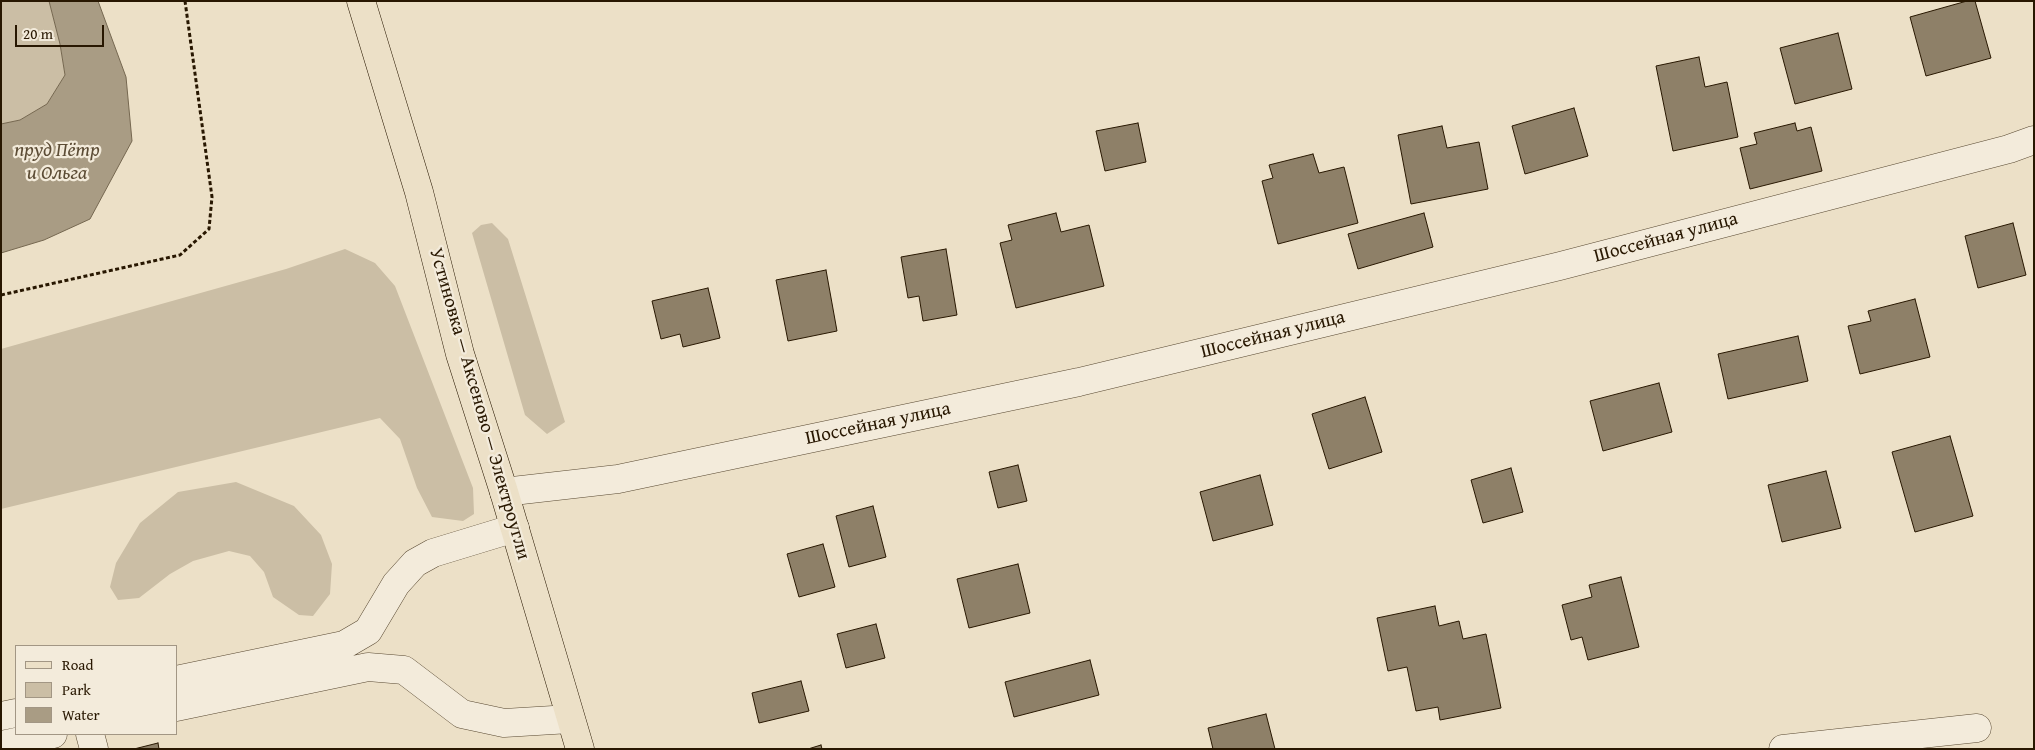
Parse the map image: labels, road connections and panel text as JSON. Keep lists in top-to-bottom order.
{
  "streets": {
    "main road": ["Устиновка — Аксеново — Электроугли"],
    "street": ["Шоссейная улица"]
  },
  "crossings": [
    ["Шоссейная улица", "Устиновка — Аксеново — Электроугли"]
  ],
  "water": ["пруд Пётр и Ольга"],
  "legend": ["Road", "Park", "Water"],
  "scale_bar": "20 m"
}
